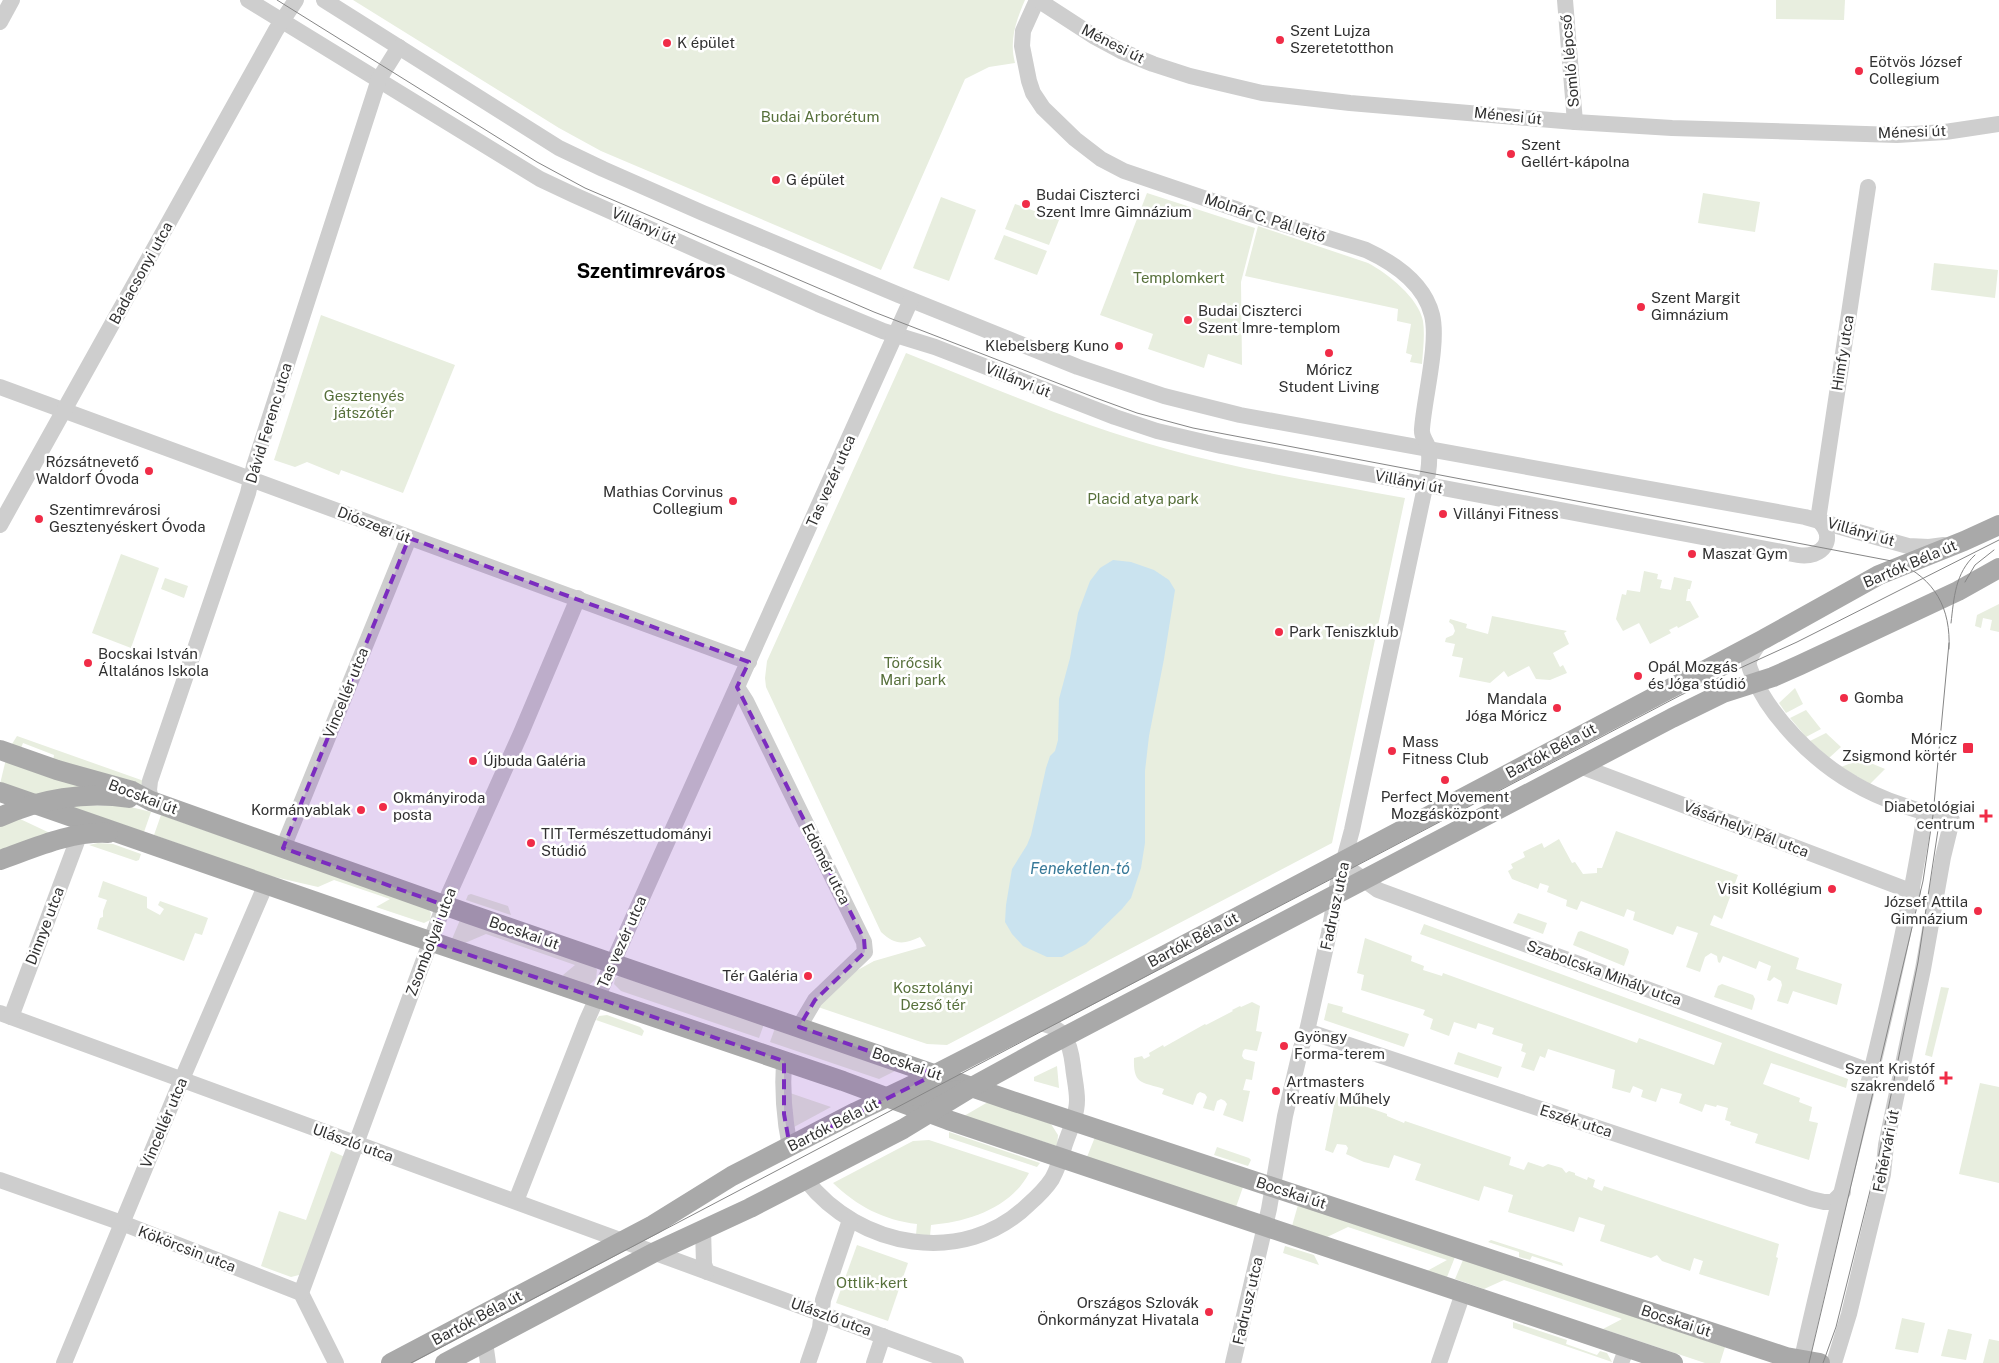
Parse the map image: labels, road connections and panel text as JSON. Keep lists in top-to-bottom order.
{
  "streets": {
    "main road": ["Bartók Béla út", "Bocskai út"],
    "street": [
      "Ménesi út",
      "Somló lépcső",
      "Molnár C. Pál lejtő",
      "Villányi út",
      "Badacsonyi utca",
      "Himfy utca",
      "Dávid Ferenc utca",
      "Tas vezér utca",
      "Diószegi út",
      "Vincellér utca",
      "Vásárhelyi Pál utca",
      "Edömér utca",
      "Fadrusz utca",
      "Dinnye utca",
      "Zsombolyai utca",
      "Szabolcska Mihály utca",
      "Eszék utca",
      "Ulászló utca",
      "Fehérvári út",
      "Kökörcsin utca"
    ]
  },
  "crossings": [
    ["Ménesi út", "Somló lépcső"],
    ["Ménesi út", "Molnár C. Pál lejtő"],
    ["Molnár C. Pál lejtő", "Villányi út"],
    ["Molnár C. Pál lejtő", "Fadrusz utca"],
    ["Villányi út", "Badacsonyi utca"],
    ["Villányi út", "Himfy utca"],
    ["Villányi út", "Dávid Ferenc utca"],
    ["Villányi út", "Tas vezér utca"],
    ["Villányi út", "Bartók Béla út"],
    ["Villányi út", "Fadrusz utca"],
    ["Badacsonyi utca", "Diószegi út"],
    ["Dávid Ferenc utca", "Diószegi út"],
    ["Dávid Ferenc utca", "Bocskai út"],
    ["Tas vezér utca", "Diószegi út"],
    ["Tas vezér utca", "Bocskai út"],
    ["Tas vezér utca", "Edömér utca"],
    ["Tas vezér utca", "Ulászló utca"],
    ["Diószegi út", "Vincellér utca"],
    ["Diószegi út", "Zsombolyai utca"],
    ["Bartók Béla út", "Bocskai út"],
    ["Bartók Béla út", "Vásárhelyi Pál utca"],
    ["Bartók Béla út", "Fadrusz utca"],
    ["Bartók Béla út", "Szabolcska Mihály utca"],
    ["Bartók Béla út", "Ulászló utca"],
    ["Vincellér utca", "Bocskai út"],
    ["Vincellér utca", "Ulászló utca"],
    ["Vincellér utca", "Kökörcsin utca"],
    ["Bocskai út", "Edömér utca"],
    ["Bocskai út", "Fadrusz utca"],
    ["Bocskai út", "Zsombolyai utca"],
    ["Bocskai út", "Fehérvári út"],
    ["Vásárhelyi Pál utca", "Fehérvári út"],
    ["Fadrusz utca", "Szabolcska Mihály utca"],
    ["Fadrusz utca", "Eszék utca"],
    ["Dinnye utca", "Ulászló utca"],
    ["Zsombolyai utca", "Ulászló utca"],
    ["Zsombolyai utca", "Kökörcsin utca"],
    ["Szabolcska Mihály utca", "Fehérvári út"],
    ["Eszék utca", "Fehérvári út"]
  ],
  "districts": ["Szentimreváros"],
  "water": ["Feneketlen-tó"],
  "parks": [
    "Budai Arborétum",
    "Templomkert",
    "Gesztenyés játszótér",
    "Placid atya park",
    "Törőcsik Mari park",
    "Kosztolányi Dezső tér",
    "Ottlik-kert"
  ],
  "places": {
    "other": [
      "Szent Lujza Szeretetotthon",
      "K épület",
      "Eötvös József Collegium",
      "Szent Gellért-kápolna",
      "G épület",
      "Budai Ciszterci Szent Imre Gimnázium",
      "Szent Margit Gimnázium",
      "Budai Ciszterci Szent Imre-templom",
      "Klebelsberg Kuno",
      "Móricz Student Living",
      "Rózsátnevető Waldorf Óvoda",
      "Mathias Corvinus Collegium",
      "Villányi Fitness",
      "Szentimrevárosi Gesztenyéskert Óvoda",
      "Maszat Gym",
      "Park Teniszklub",
      "Bocskai István Általános Iskola",
      "Opál Mozgás és Jóga stúdió",
      "Gomba",
      "Mandala Jóga Móricz",
      "Mass Fitness Club",
      "Újbuda Galéria",
      "Perfect Movement Mozgásközpont",
      "Okmányiroda posta",
      "Kormányablak",
      "TIT Természettudományi Stúdió",
      "Visit Kollégium",
      "József Attila Gimnázium",
      "Tér Galéria",
      "Gyöngy Forma-terem",
      "Artmasters Kreatív Műhely",
      "Országos Szlovák Önkormányzat Hivatala"
    ],
    "transit": ["Móricz Zsigmond körtér"],
    "health": ["Diabetológiai centrum", "Szent Kristóf szakrendelő"]
  }
}
